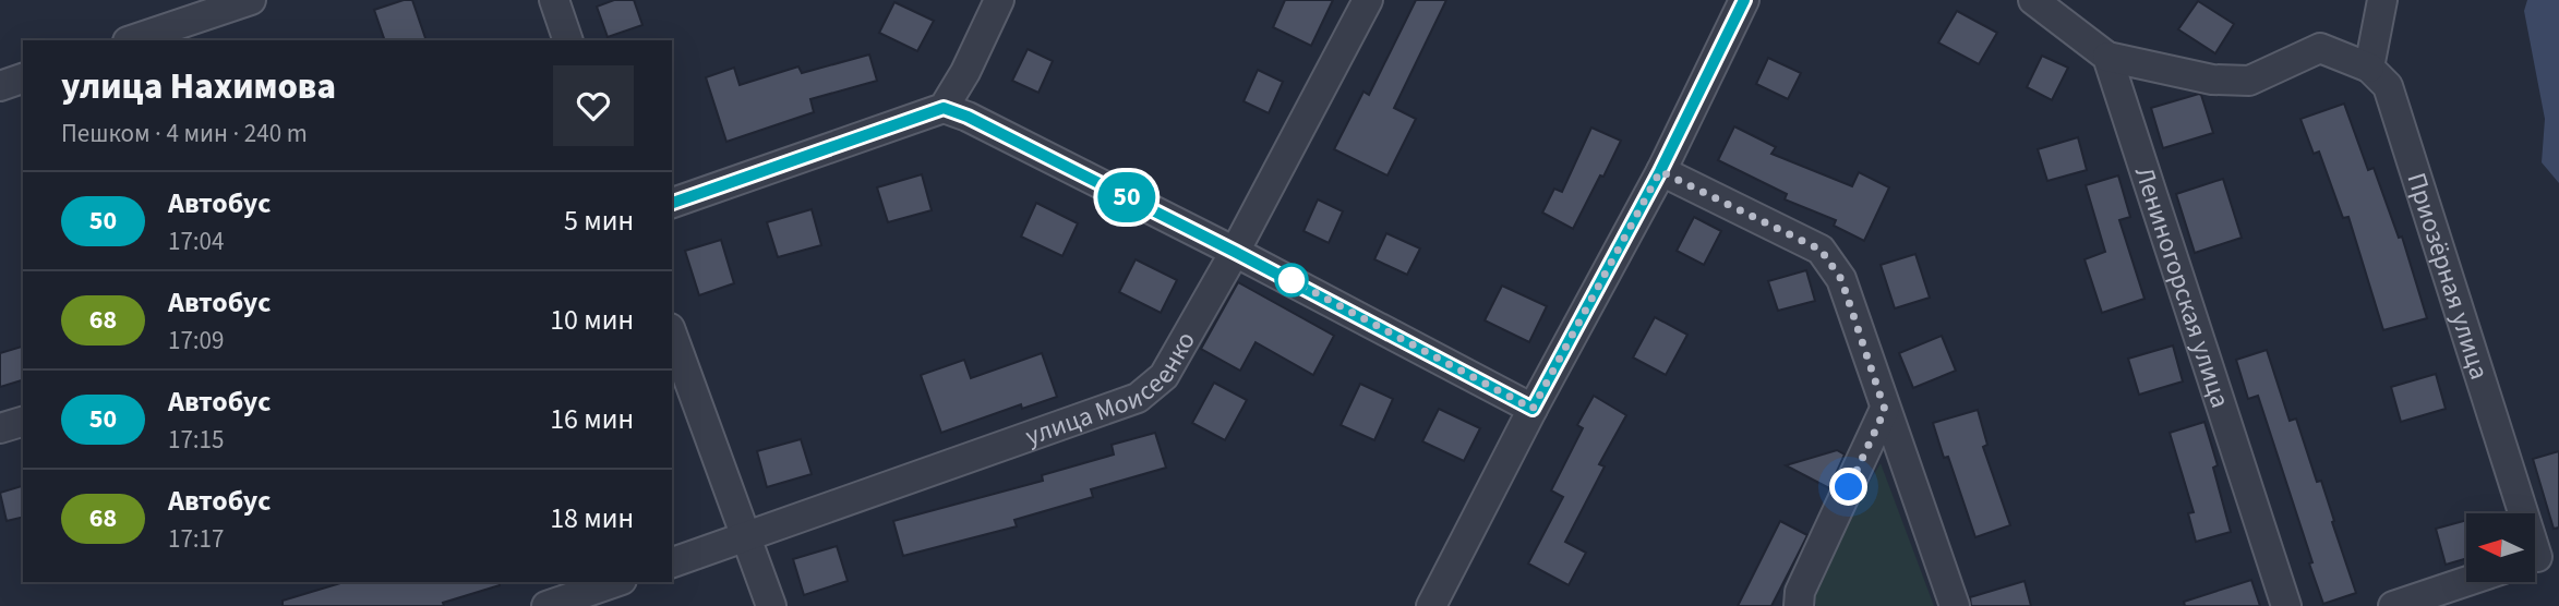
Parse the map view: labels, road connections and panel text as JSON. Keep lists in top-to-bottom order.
{
  "streets": {
    "street": ["Приозёрная улица", "Лениногорская улица", "улица Моисеенко"]
  },
  "lines": ["bus line 50"],
  "north": "left",
  "page": {
    "on_map": "50",
    "heading": ["улица Нахимова", "Пешком · 4 мин · 240 m"],
    "list": [
      {
        "mark": "50",
        "name": "Автобус",
        "note": "17:04",
        "value": "5 мин"
      },
      {
        "mark": "68",
        "name": "Автобус",
        "note": "17:09",
        "value": "10 мин"
      },
      {
        "mark": "50",
        "name": "Автобус",
        "note": "17:15",
        "value": "16 мин"
      },
      {
        "mark": "68",
        "name": "Автобус",
        "note": "17:17",
        "value": "18 мин"
      }
    ]
  }
}
